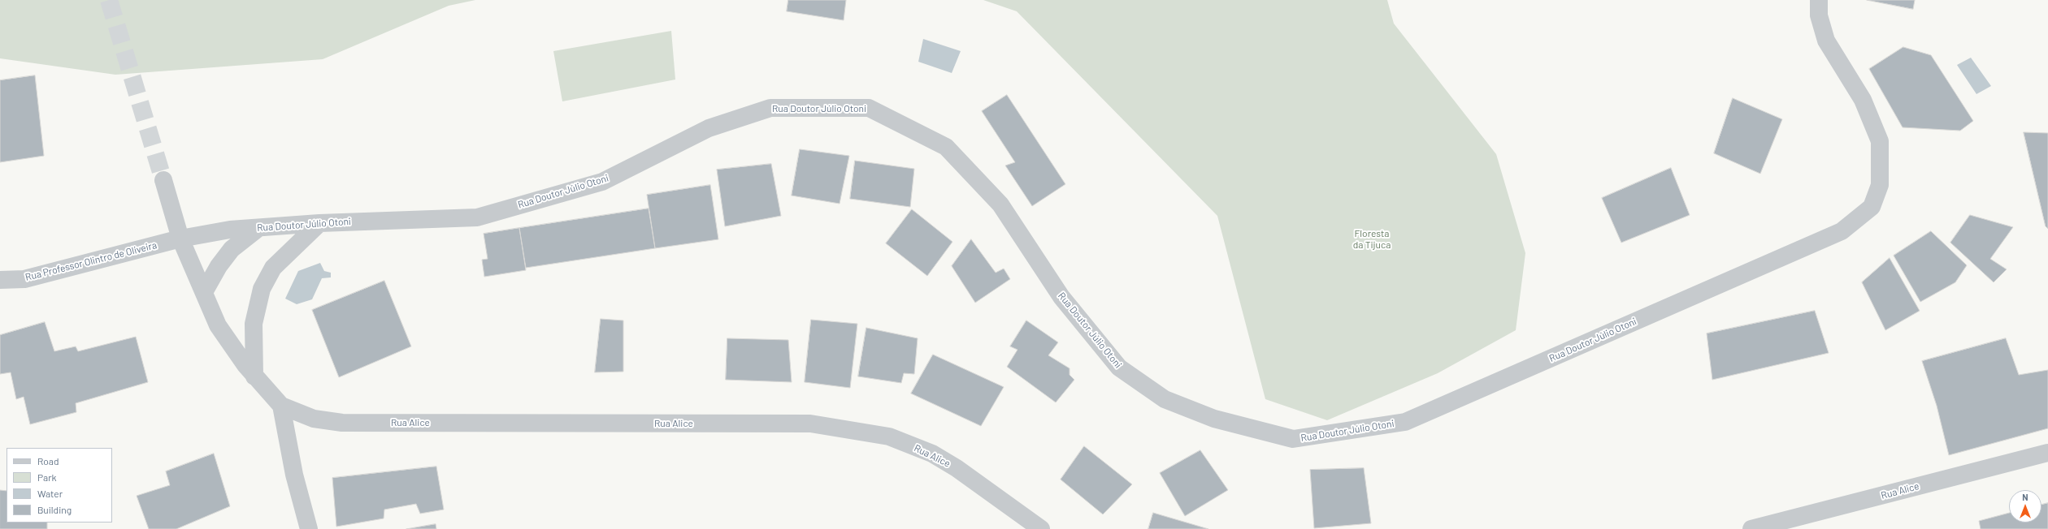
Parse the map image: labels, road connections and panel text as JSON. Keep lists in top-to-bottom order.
{
  "streets": {
    "street": ["Rua Doutor Júlio Otoni", "Rua Professor Olintro de Oliveira", "Rua Alice"]
  },
  "crossings": [
    ["Rua Doutor Júlio Otoni", "Rua Professor Olintro de Oliveira"]
  ],
  "parks": ["Floresta da Tijuca"],
  "legend": [
    "Road",
    "Park",
    "Water",
    "Building"
  ],
  "north": "top"
}
